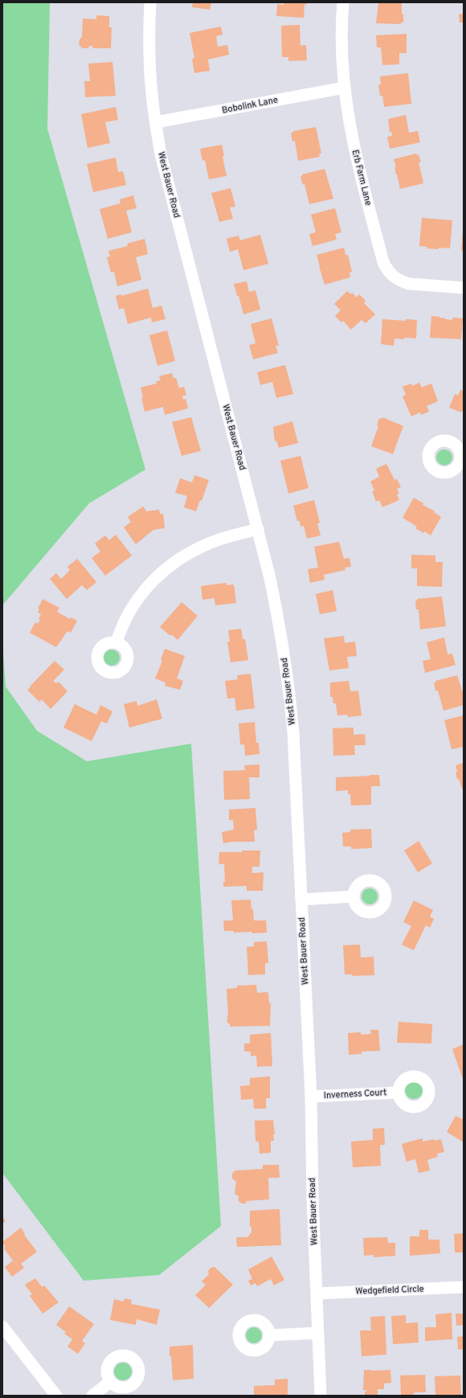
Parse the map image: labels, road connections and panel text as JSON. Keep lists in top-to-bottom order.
{
  "streets": {
    "street": [
      "Bobolink Lane",
      "Erb Farm Lane",
      "West Bauer Road",
      "Inverness Court",
      "Wedgefield Circle"
    ]
  },
  "crossings": [
    ["Bobolink Lane", "Erb Farm Lane"],
    ["Bobolink Lane", "West Bauer Road"],
    ["West Bauer Road", "Inverness Court"],
    ["West Bauer Road", "Wedgefield Circle"]
  ]
}
